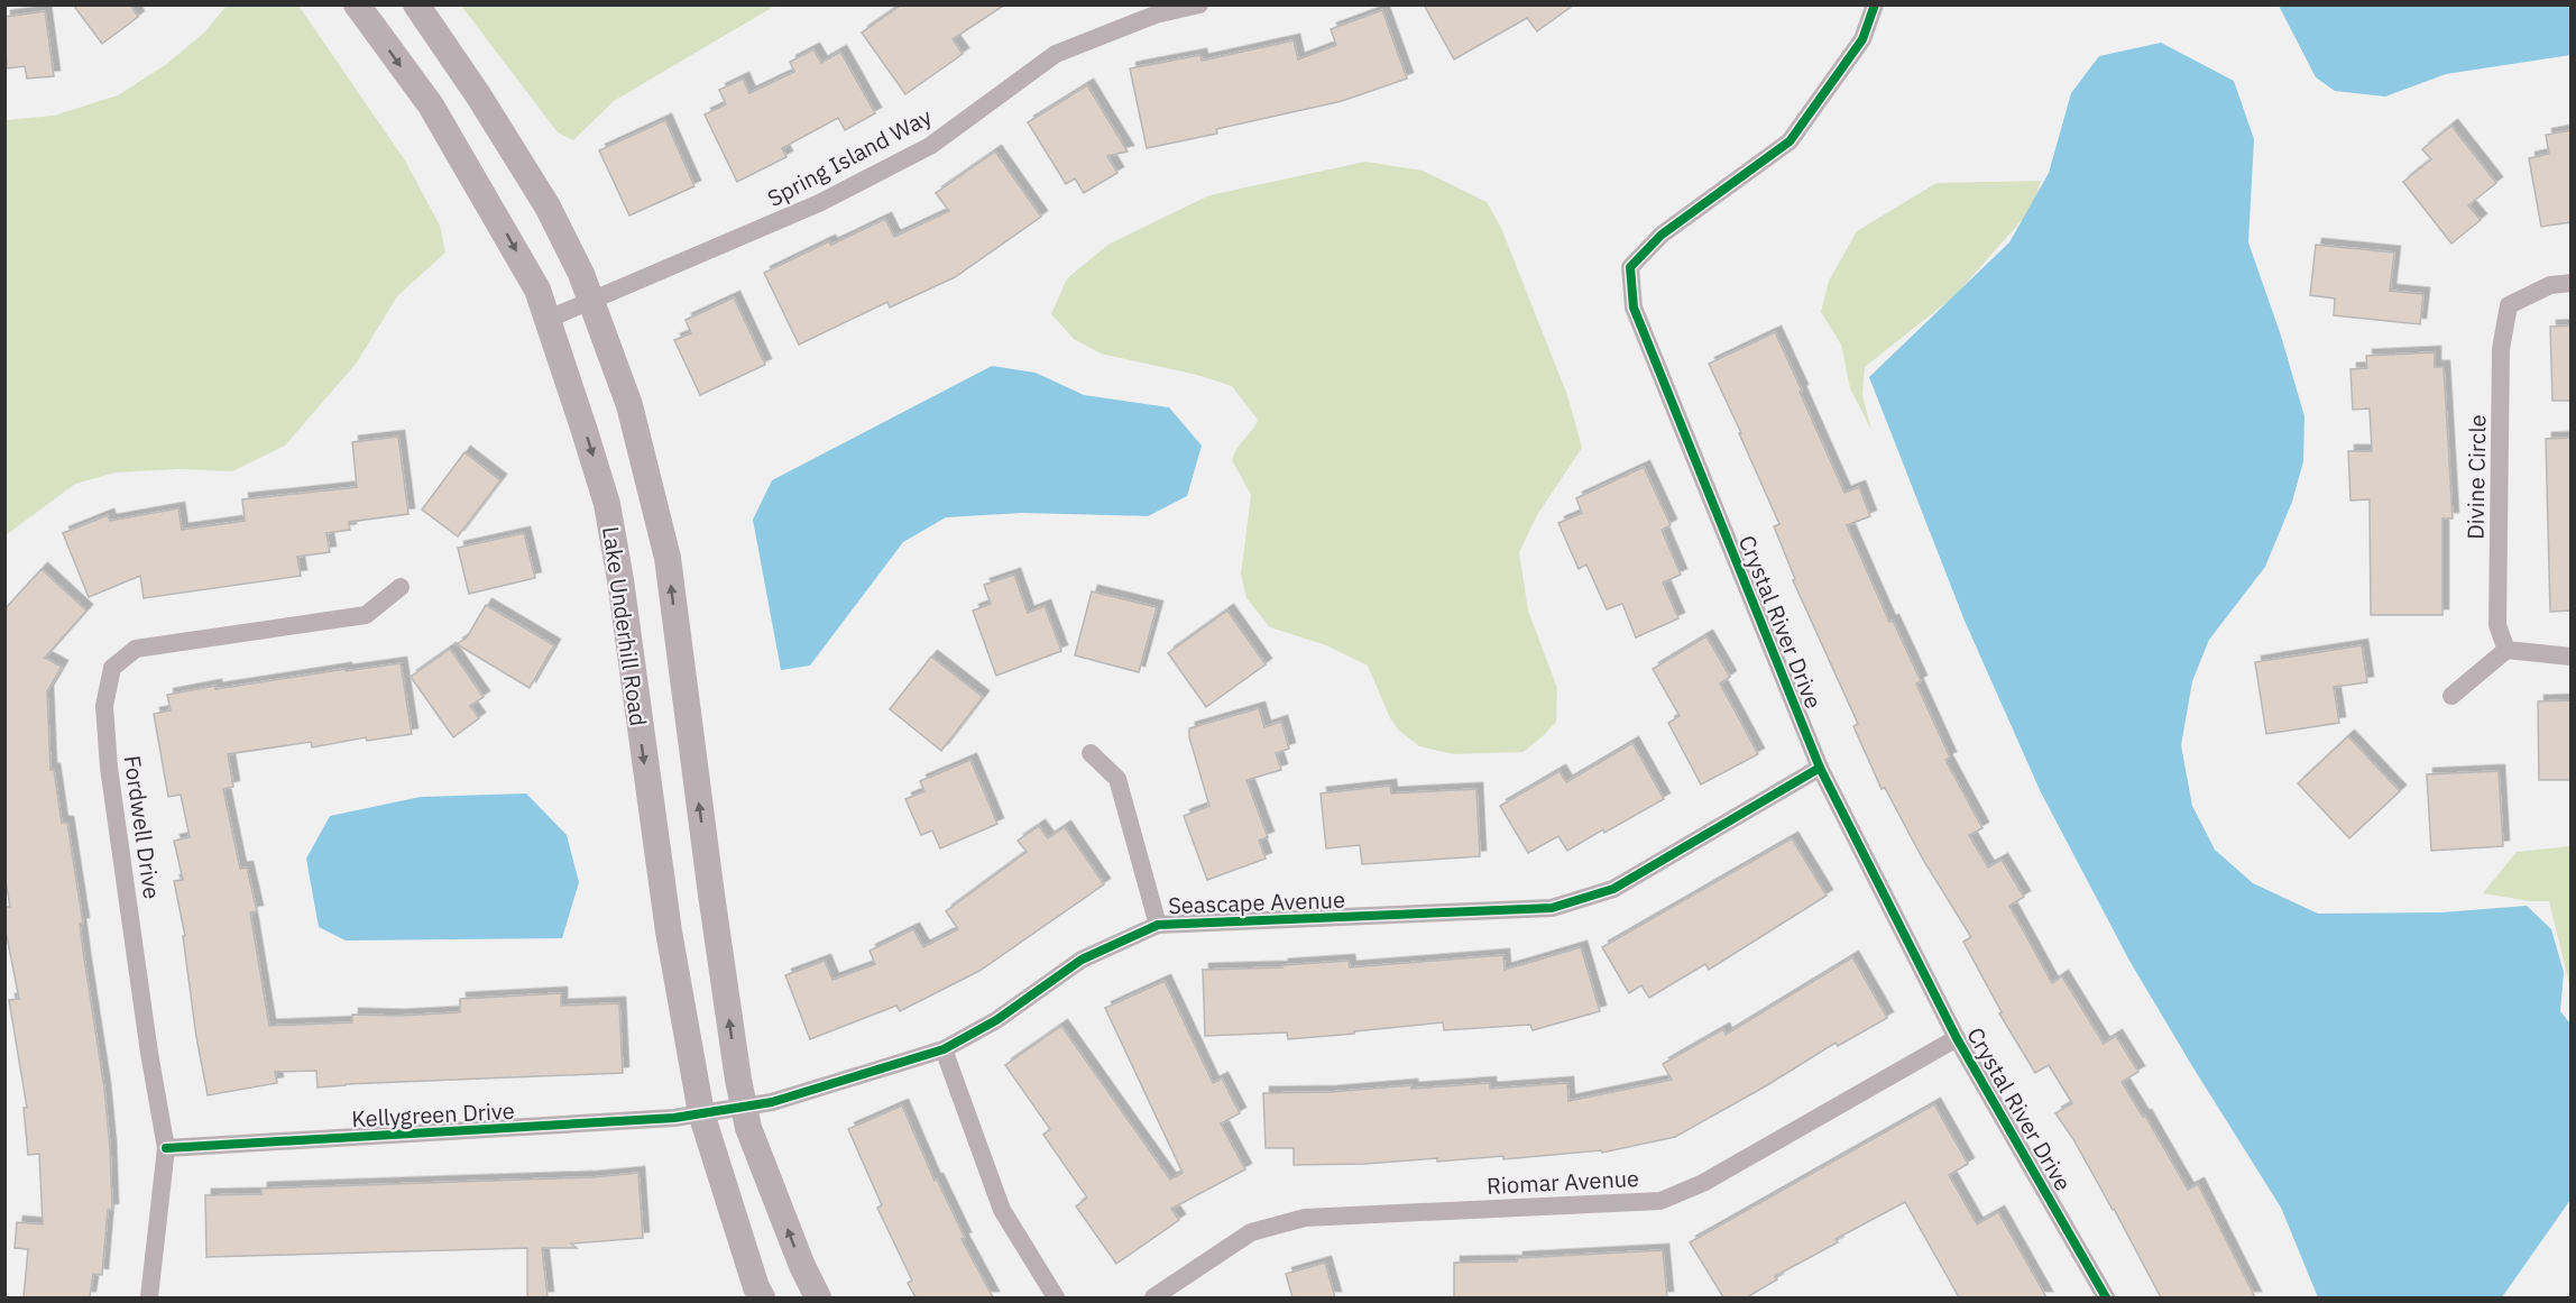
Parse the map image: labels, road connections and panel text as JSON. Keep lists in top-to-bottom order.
{
  "streets": {
    "street": [
      "Spring Island Way",
      "Divine Circle",
      "Crystal River Drive",
      "Lake Underhill Road",
      "Fordwell Drive",
      "Seascape Avenue",
      "Kellygreen Drive",
      "Riomar Avenue"
    ]
  },
  "crossings": [
    ["Spring Island Way", "Lake Underhill Road"],
    ["Crystal River Drive", "Seascape Avenue"],
    ["Crystal River Drive", "Riomar Avenue"],
    ["Lake Underhill Road", "Seascape Avenue"],
    ["Lake Underhill Road", "Kellygreen Drive"],
    ["Fordwell Drive", "Kellygreen Drive"],
    ["Seascape Avenue", "Kellygreen Drive"]
  ]
}
